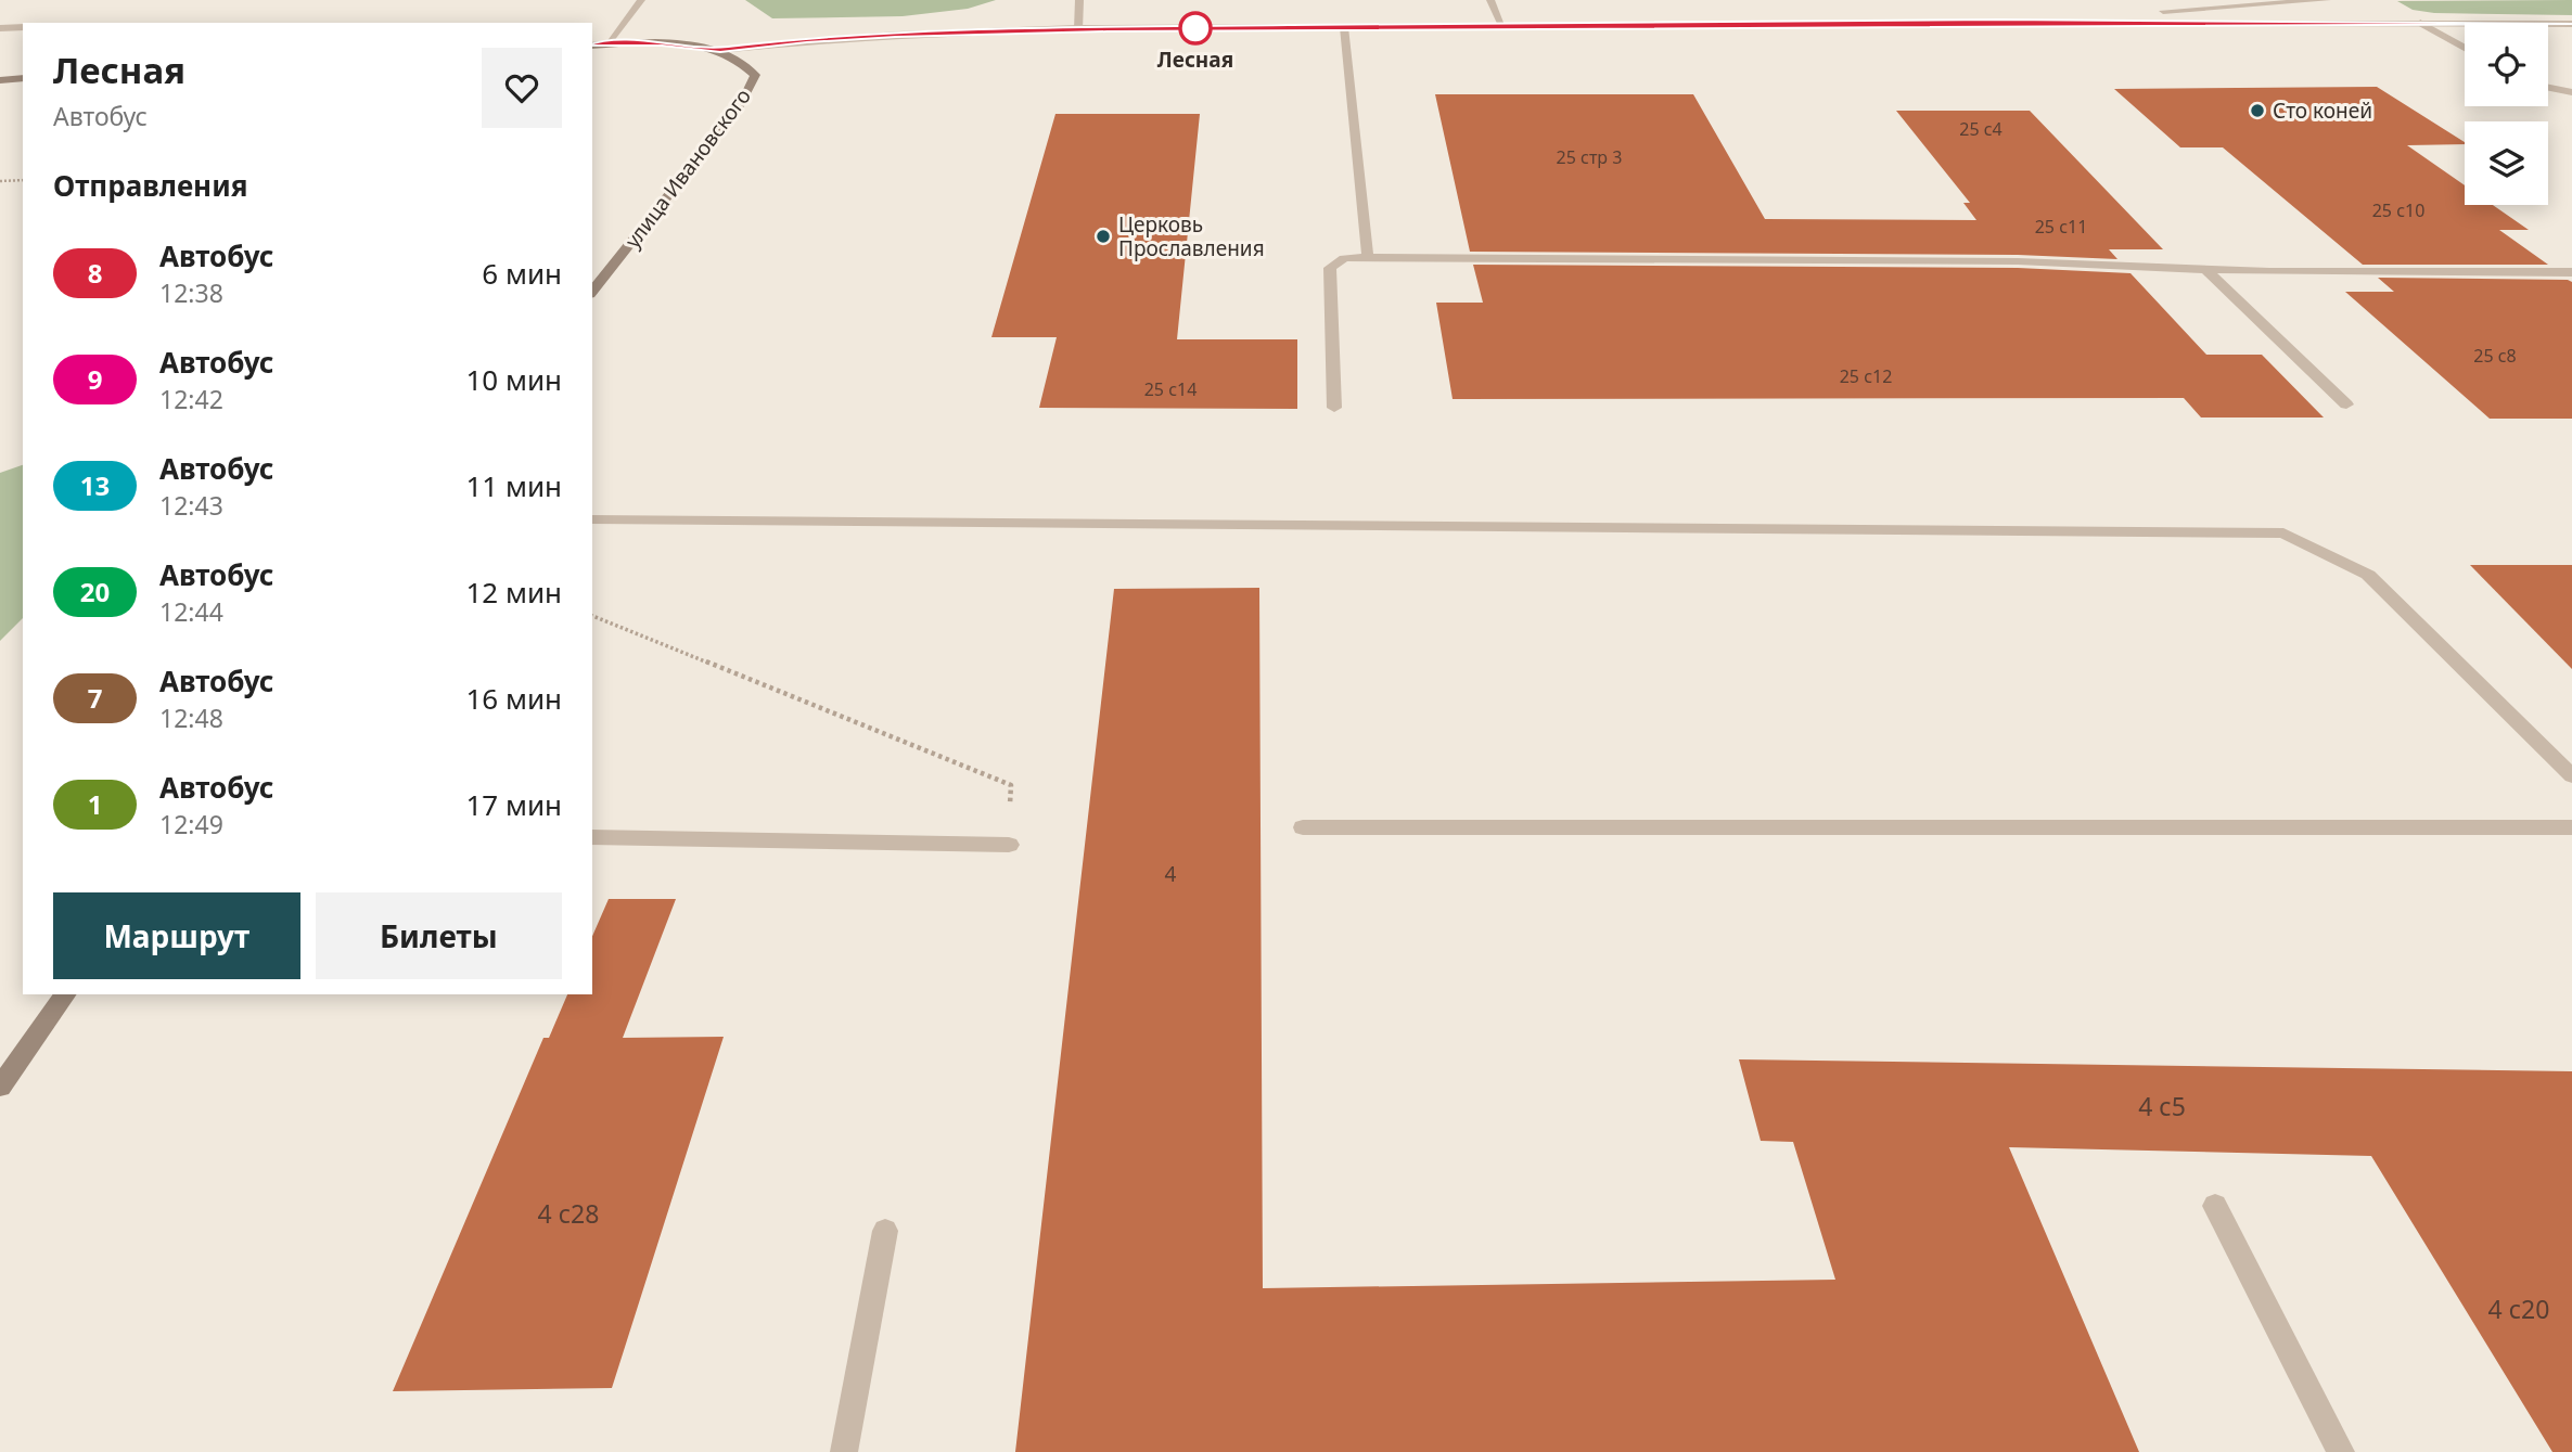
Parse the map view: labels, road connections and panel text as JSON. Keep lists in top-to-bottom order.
{
  "streets": {
    "main road": ["улица Ивановского"]
  },
  "places": ["Лесная", "Сто коней", "Церковь Прославления"],
  "lines": ["bus line 8"],
  "house_numbers": [
    "25 с4",
    "25 стр 3",
    "25 с10",
    "25 с11",
    "25 с8",
    "25 с12",
    "25 с14",
    "4",
    "4 с5",
    "4 с28",
    "4 с20"
  ],
  "page": {
    "heading": [
      ["Лесная", "Автобус"],
      "Отправления"
    ],
    "list": [
      {
        "mark": "8",
        "name": "Автобус",
        "note": "12:38",
        "value": "6 мин"
      },
      {
        "mark": "9",
        "name": "Автобус",
        "note": "12:42",
        "value": "10 мин"
      },
      {
        "mark": "13",
        "name": "Автобус",
        "note": "12:43",
        "value": "11 мин"
      },
      {
        "mark": "20",
        "name": "Автобус",
        "note": "12:44",
        "value": "12 мин"
      },
      {
        "mark": "7",
        "name": "Автобус",
        "note": "12:48",
        "value": "16 мин"
      },
      {
        "mark": "1",
        "name": "Автобус",
        "note": "12:49",
        "value": "17 мин"
      }
    ],
    "buttons": ["Маршрут", "Билеты"]
  }
}
